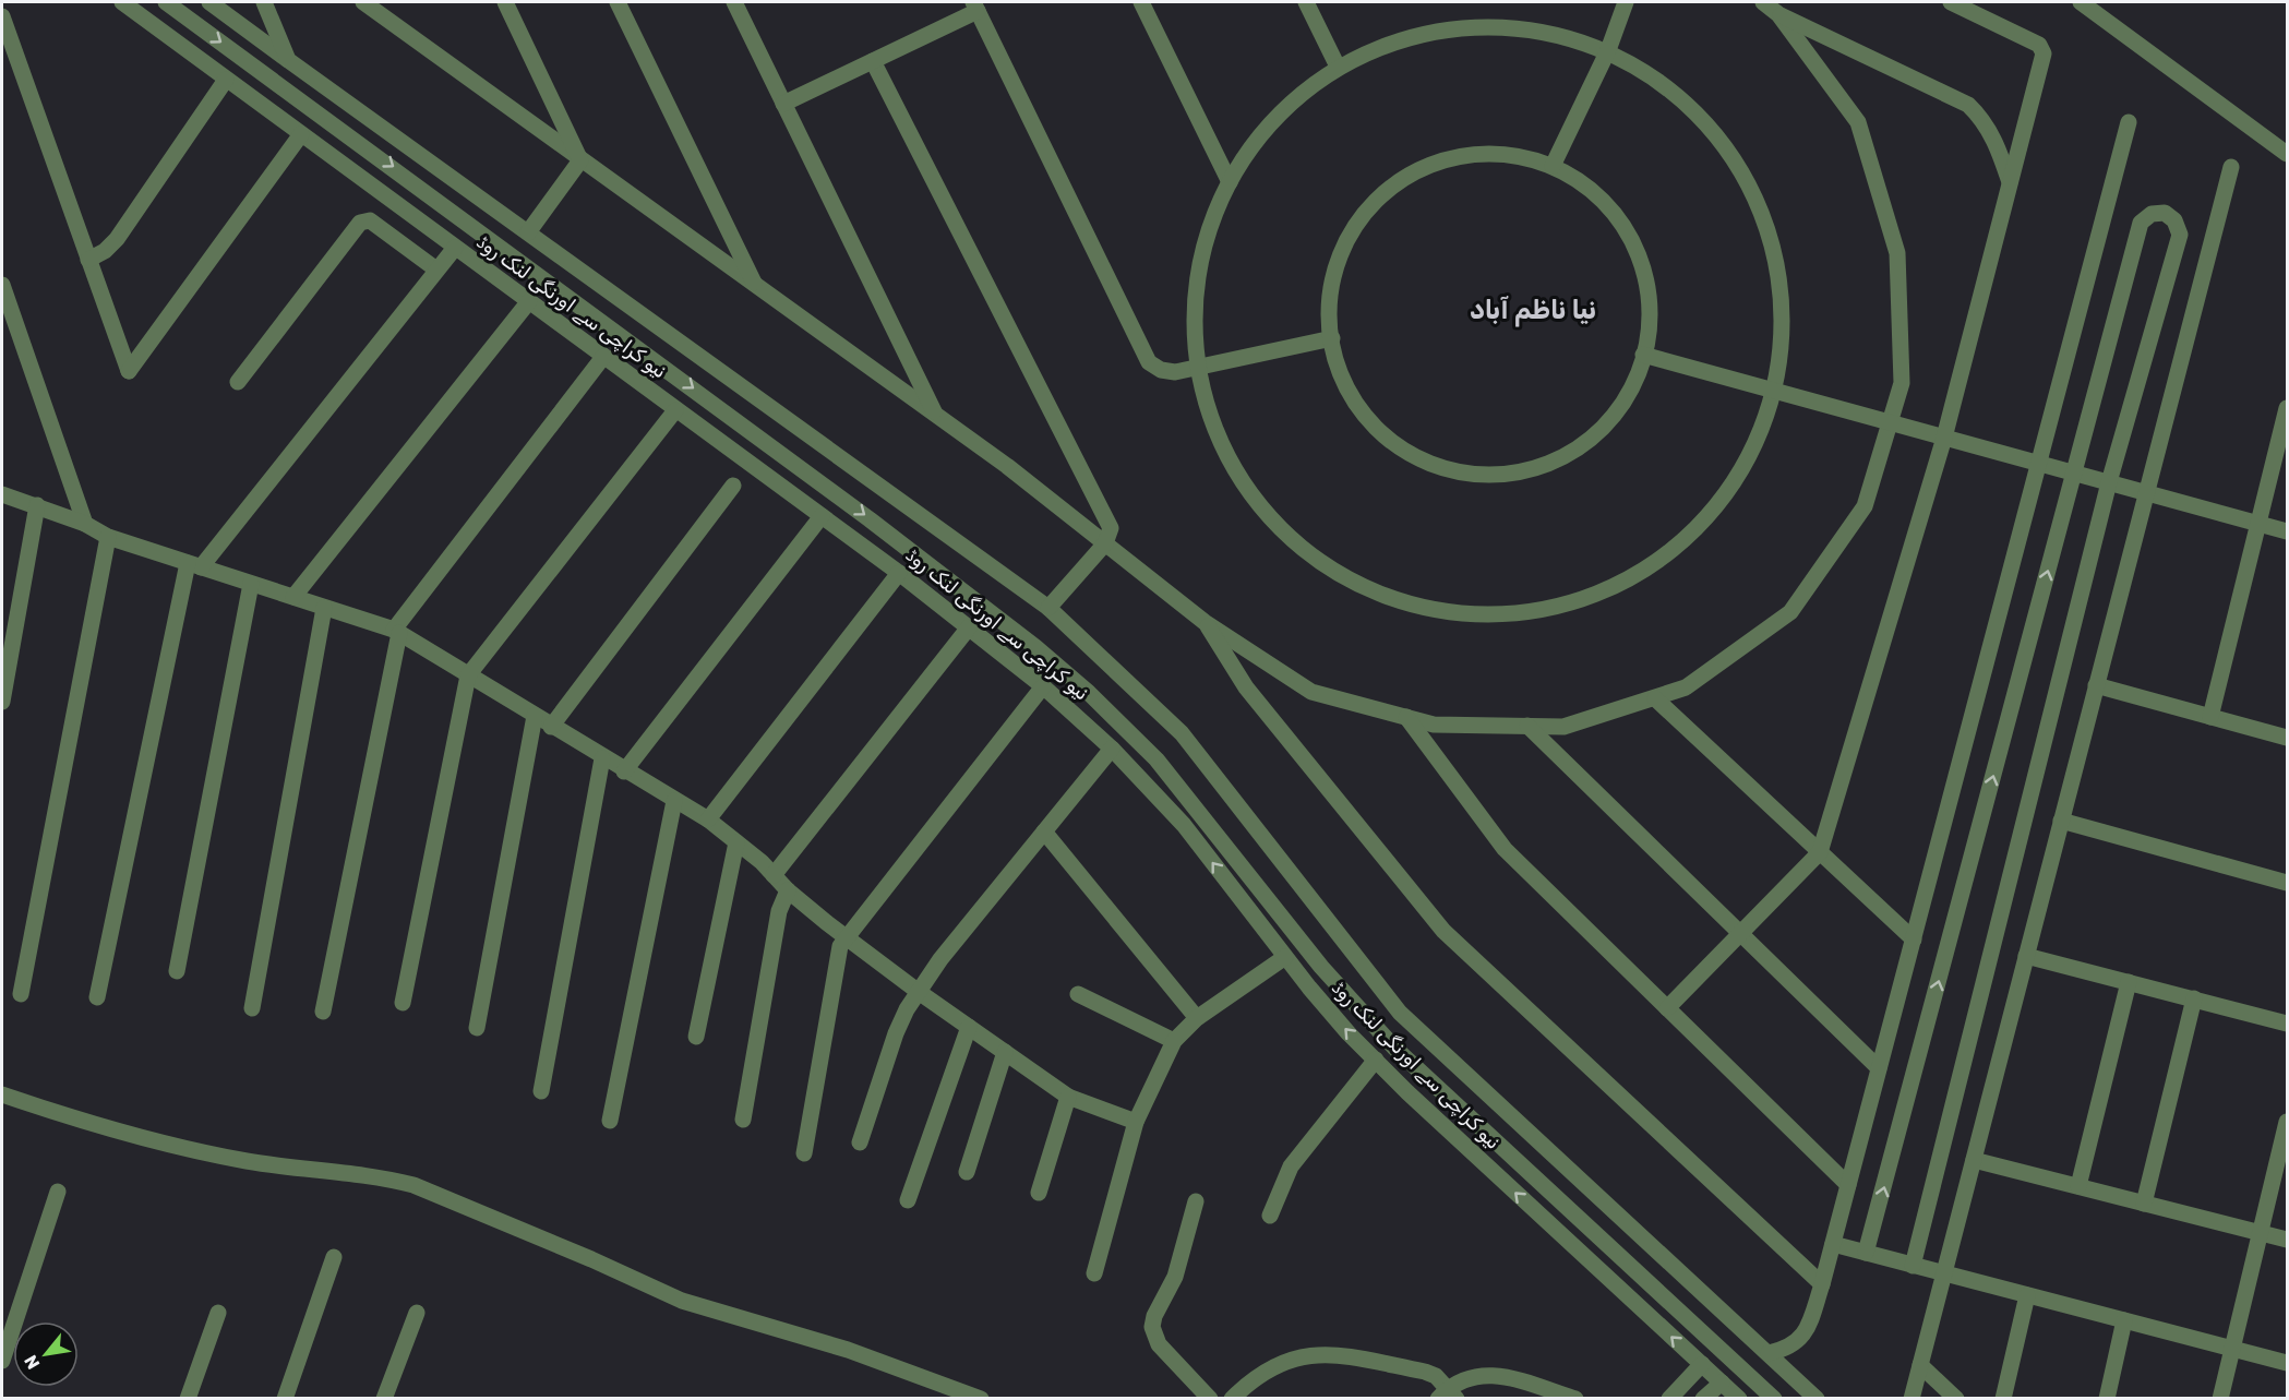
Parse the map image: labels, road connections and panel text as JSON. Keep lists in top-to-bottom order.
{
  "streets": {
    "street": ["نیو کراچی سے اورنگی لنک روڈ"]
  },
  "districts": ["نیا ناظم آباد"],
  "north": "bottom left"
}
